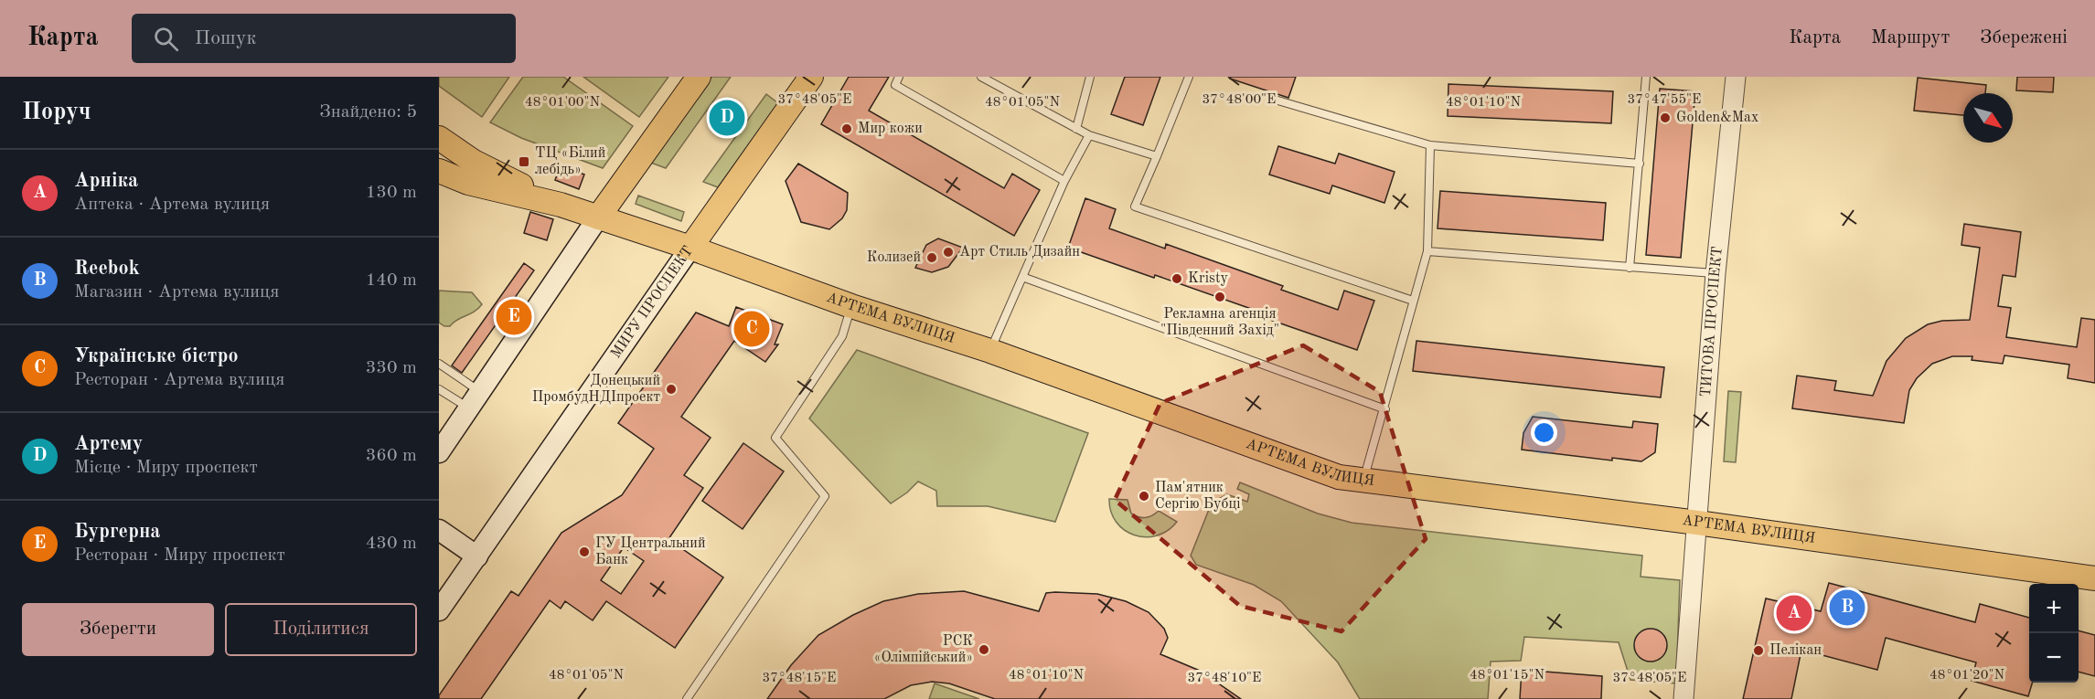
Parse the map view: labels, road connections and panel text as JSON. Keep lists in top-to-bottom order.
{
  "streets": {
    "main road": ["МИРУ ПРОСПЕКТ", "АРТЕМА ВУЛИЦЯ"],
    "street": ["ТИТОВА ПРОСПЕКТ"]
  },
  "crossings": [
    ["МИРУ ПРОСПЕКТ", "АРТЕМА ВУЛИЦЯ"],
    ["АРТЕМА ВУЛИЦЯ", "ТИТОВА ПРОСПЕКТ"]
  ],
  "places": {
    "other": [
      "Golden&Max",
      "Мир кожи",
      "Арт Стиль Дизайн",
      "Колизей",
      "Kristy",
      "Рекламна агенція \"Південний Захід\"",
      "Донецький ПромбудНДІпроект",
      "Пам'ятник Сергію Бубці",
      "ГУ Центральний Банк",
      "РСК «Олімпійський»",
      "Пелікан"
    ],
    "transit": ["ТЦ «Білий лебідь»"]
  },
  "north": "bottom right",
  "page": {
    "header": "Карта",
    "search": "Пошук",
    "nav": ["Карта", "Маршрут", "Збережені"],
    "heading": ["Поруч", "Знайдено: 5"],
    "pins": [
      "D",
      "E",
      "C",
      "B",
      "A"
    ],
    "list": [
      {
        "mark": "A",
        "name": "Арніка",
        "note": "Аптека · Артема вулиця",
        "value": "130 m"
      },
      {
        "mark": "B",
        "name": "Reebok",
        "note": "Магазин · Артема вулиця",
        "value": "140 m"
      },
      {
        "mark": "C",
        "name": "Українське бістро",
        "note": "Ресторан · Артема вулиця",
        "value": "330 m"
      },
      {
        "mark": "D",
        "name": "Артему",
        "note": "Місце · Миру проспект",
        "value": "360 m"
      },
      {
        "mark": "E",
        "name": "Бургерна",
        "note": "Ресторан · Миру проспект",
        "value": "430 m"
      }
    ],
    "map_buttons": ["+", "−"],
    "buttons": ["Зберегти", "Поділитися"]
  },
  "coordinates": [
    "37°48'05\"E",
    "37°48'00\"E",
    "37°47'55\"E",
    "48°01'05\"N",
    "48°01'10\"N",
    "48°01'00\"N",
    "48°01'15\"N",
    "48°01'20\"N",
    "37°48'15\"E",
    "37°48'10\"E"
  ]
}
